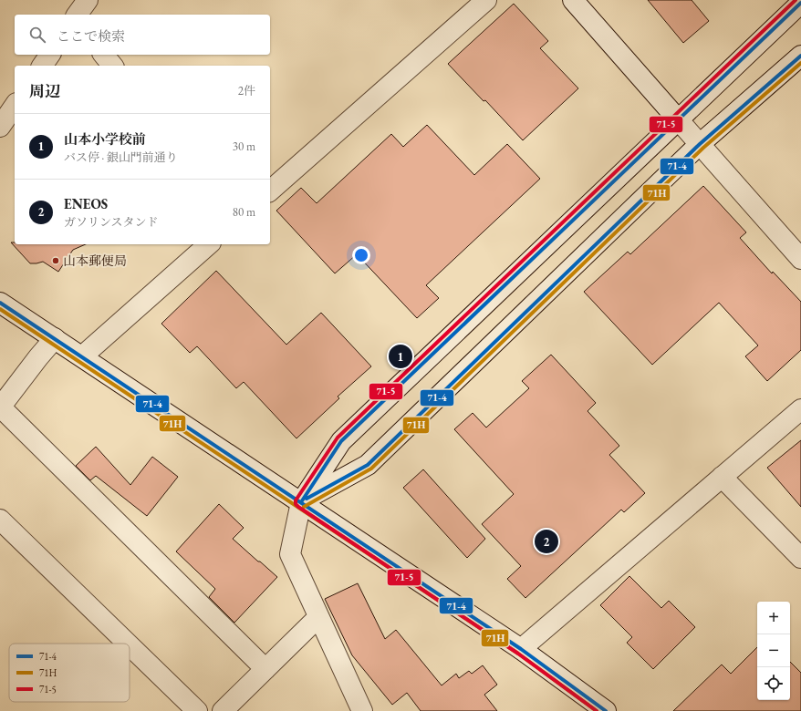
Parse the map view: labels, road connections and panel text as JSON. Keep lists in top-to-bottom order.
{
  "places": ["山本郵便局"],
  "lines": ["transit line 71-5", "transit line 71-4", "transit line 71H"],
  "legend": ["71-4", "71H", "71-5"],
  "page": {
    "search": "ここで検索",
    "heading": ["周辺", "2件"],
    "list": [
      {
        "mark": "1",
        "name": "山本小学校前",
        "note": "バス停 · 銀山門前通り",
        "value": "30 m"
      },
      {
        "mark": "2",
        "name": "ENEOS",
        "note": "ガソリンスタンド",
        "value": "80 m"
      }
    ],
    "pins": ["1", "2"],
    "map_buttons": ["+", "−"]
  }
}
